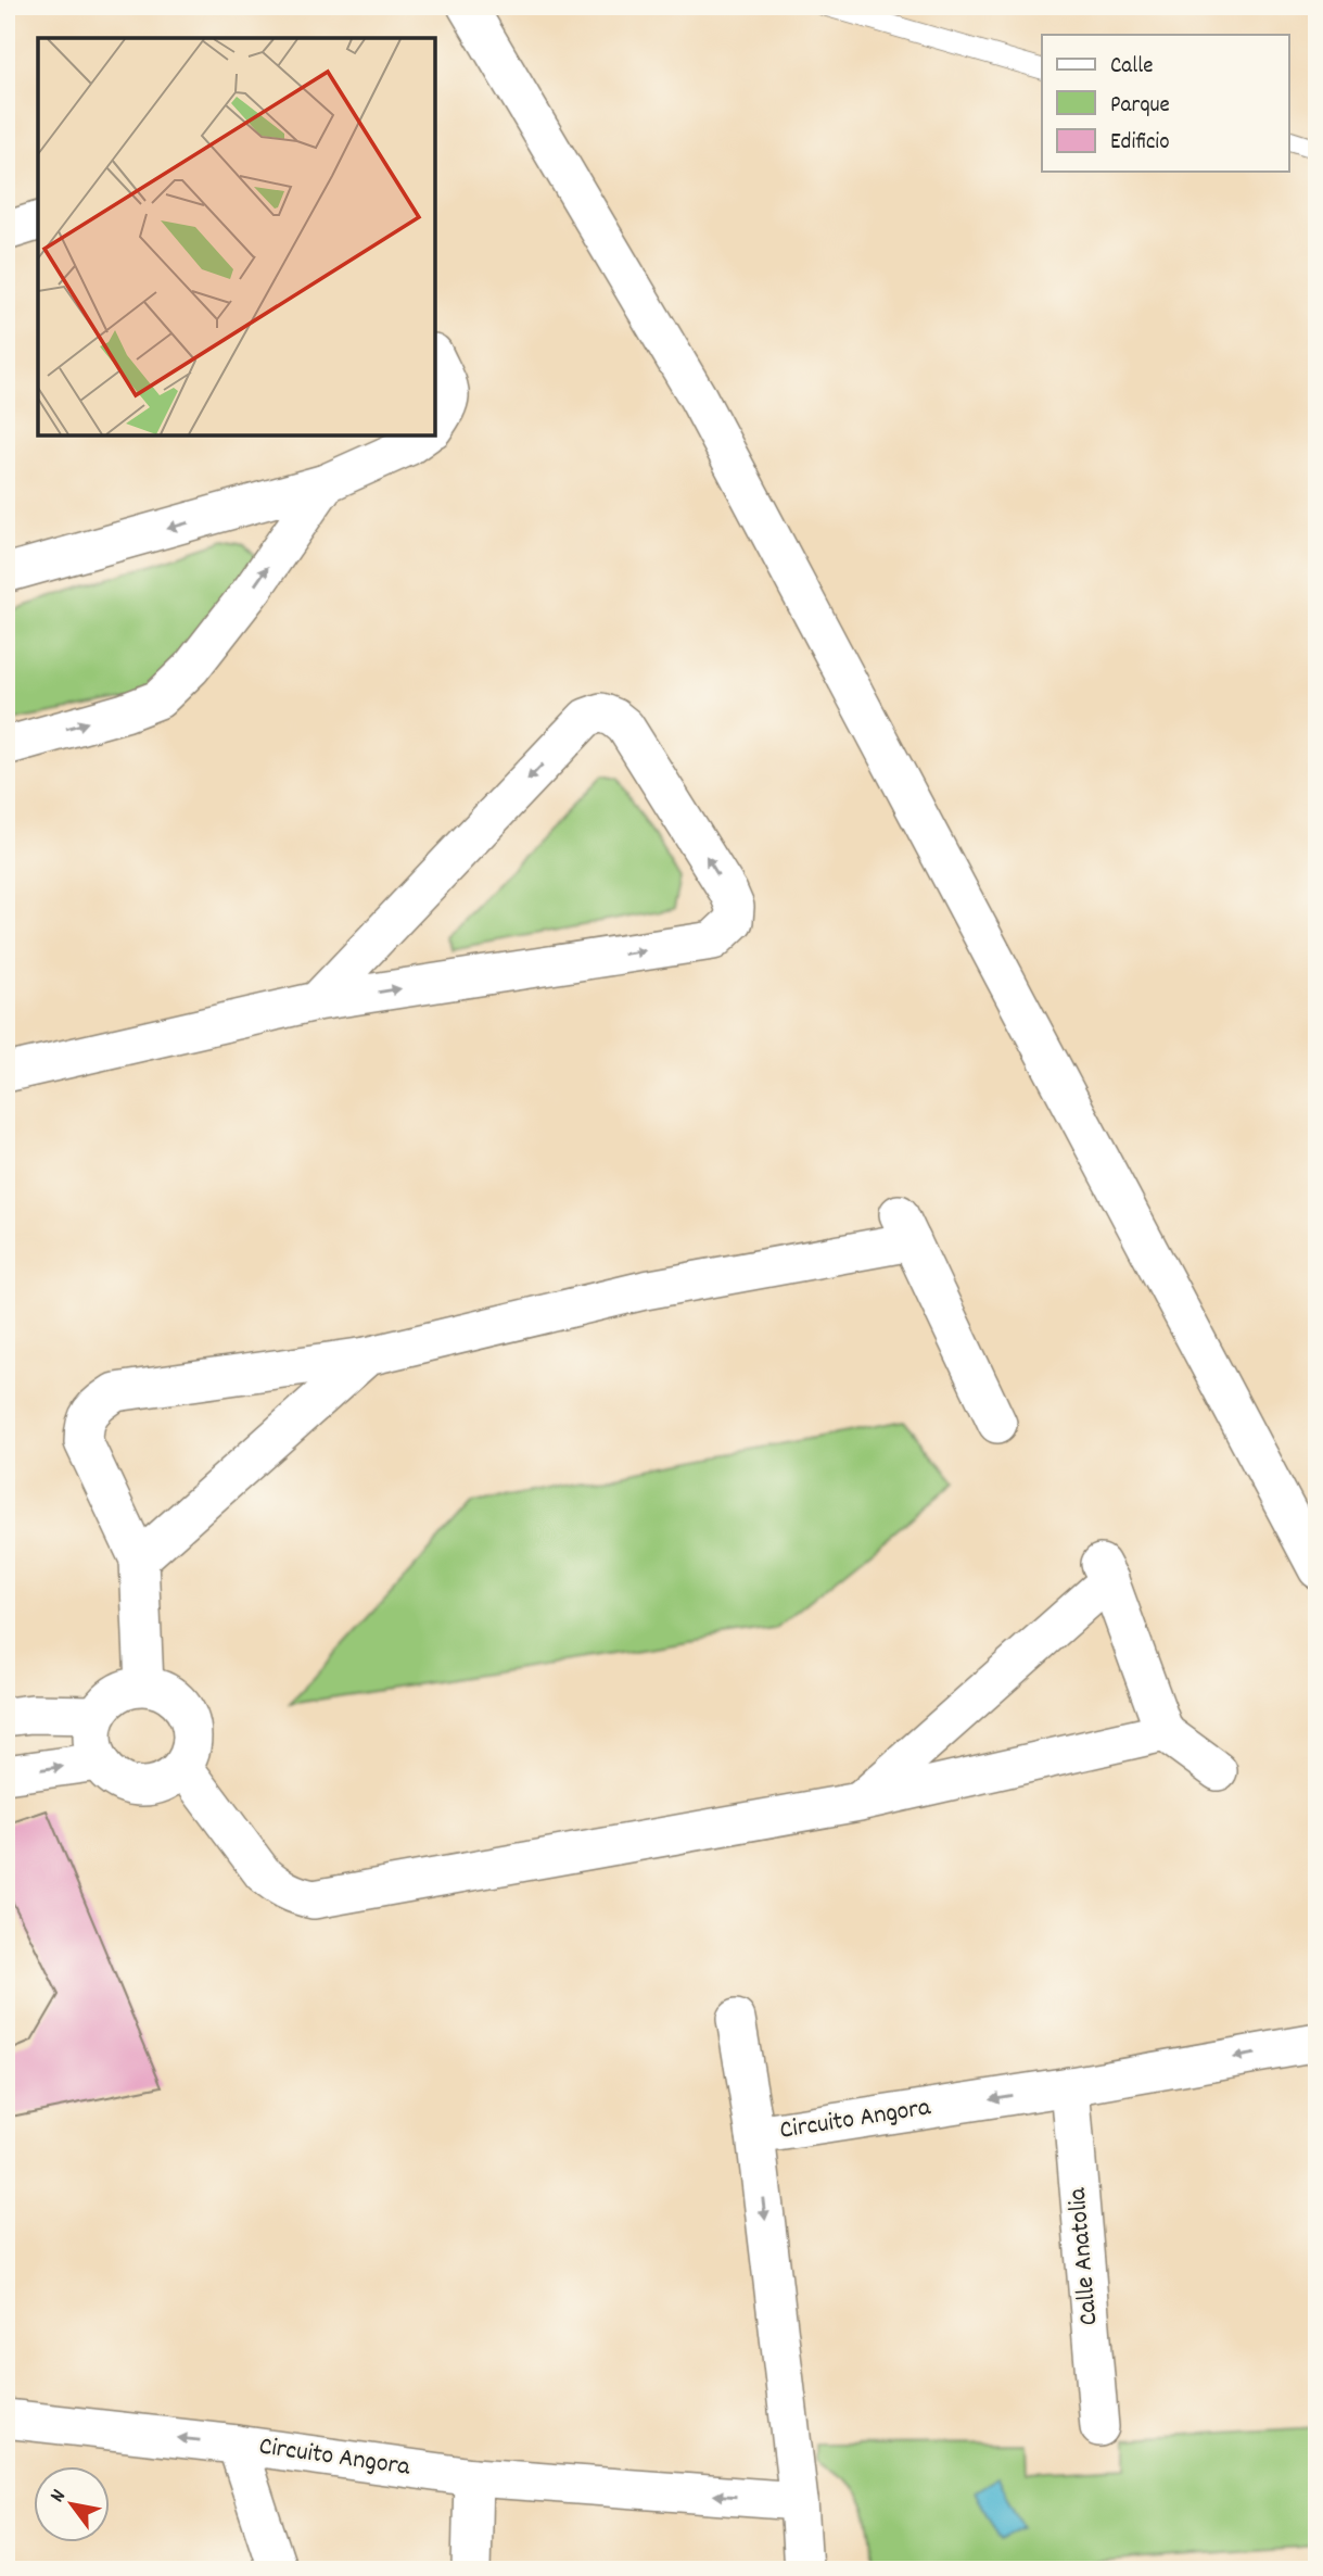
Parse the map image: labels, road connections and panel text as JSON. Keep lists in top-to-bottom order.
{
  "streets": {
    "street": ["Circuito Angora", "Calle Anatolia"]
  },
  "crossings": [
    ["Circuito Angora", "Calle Anatolia"]
  ],
  "legend": ["Calle", "Parque", "Edificio"],
  "north": "top left"
}
